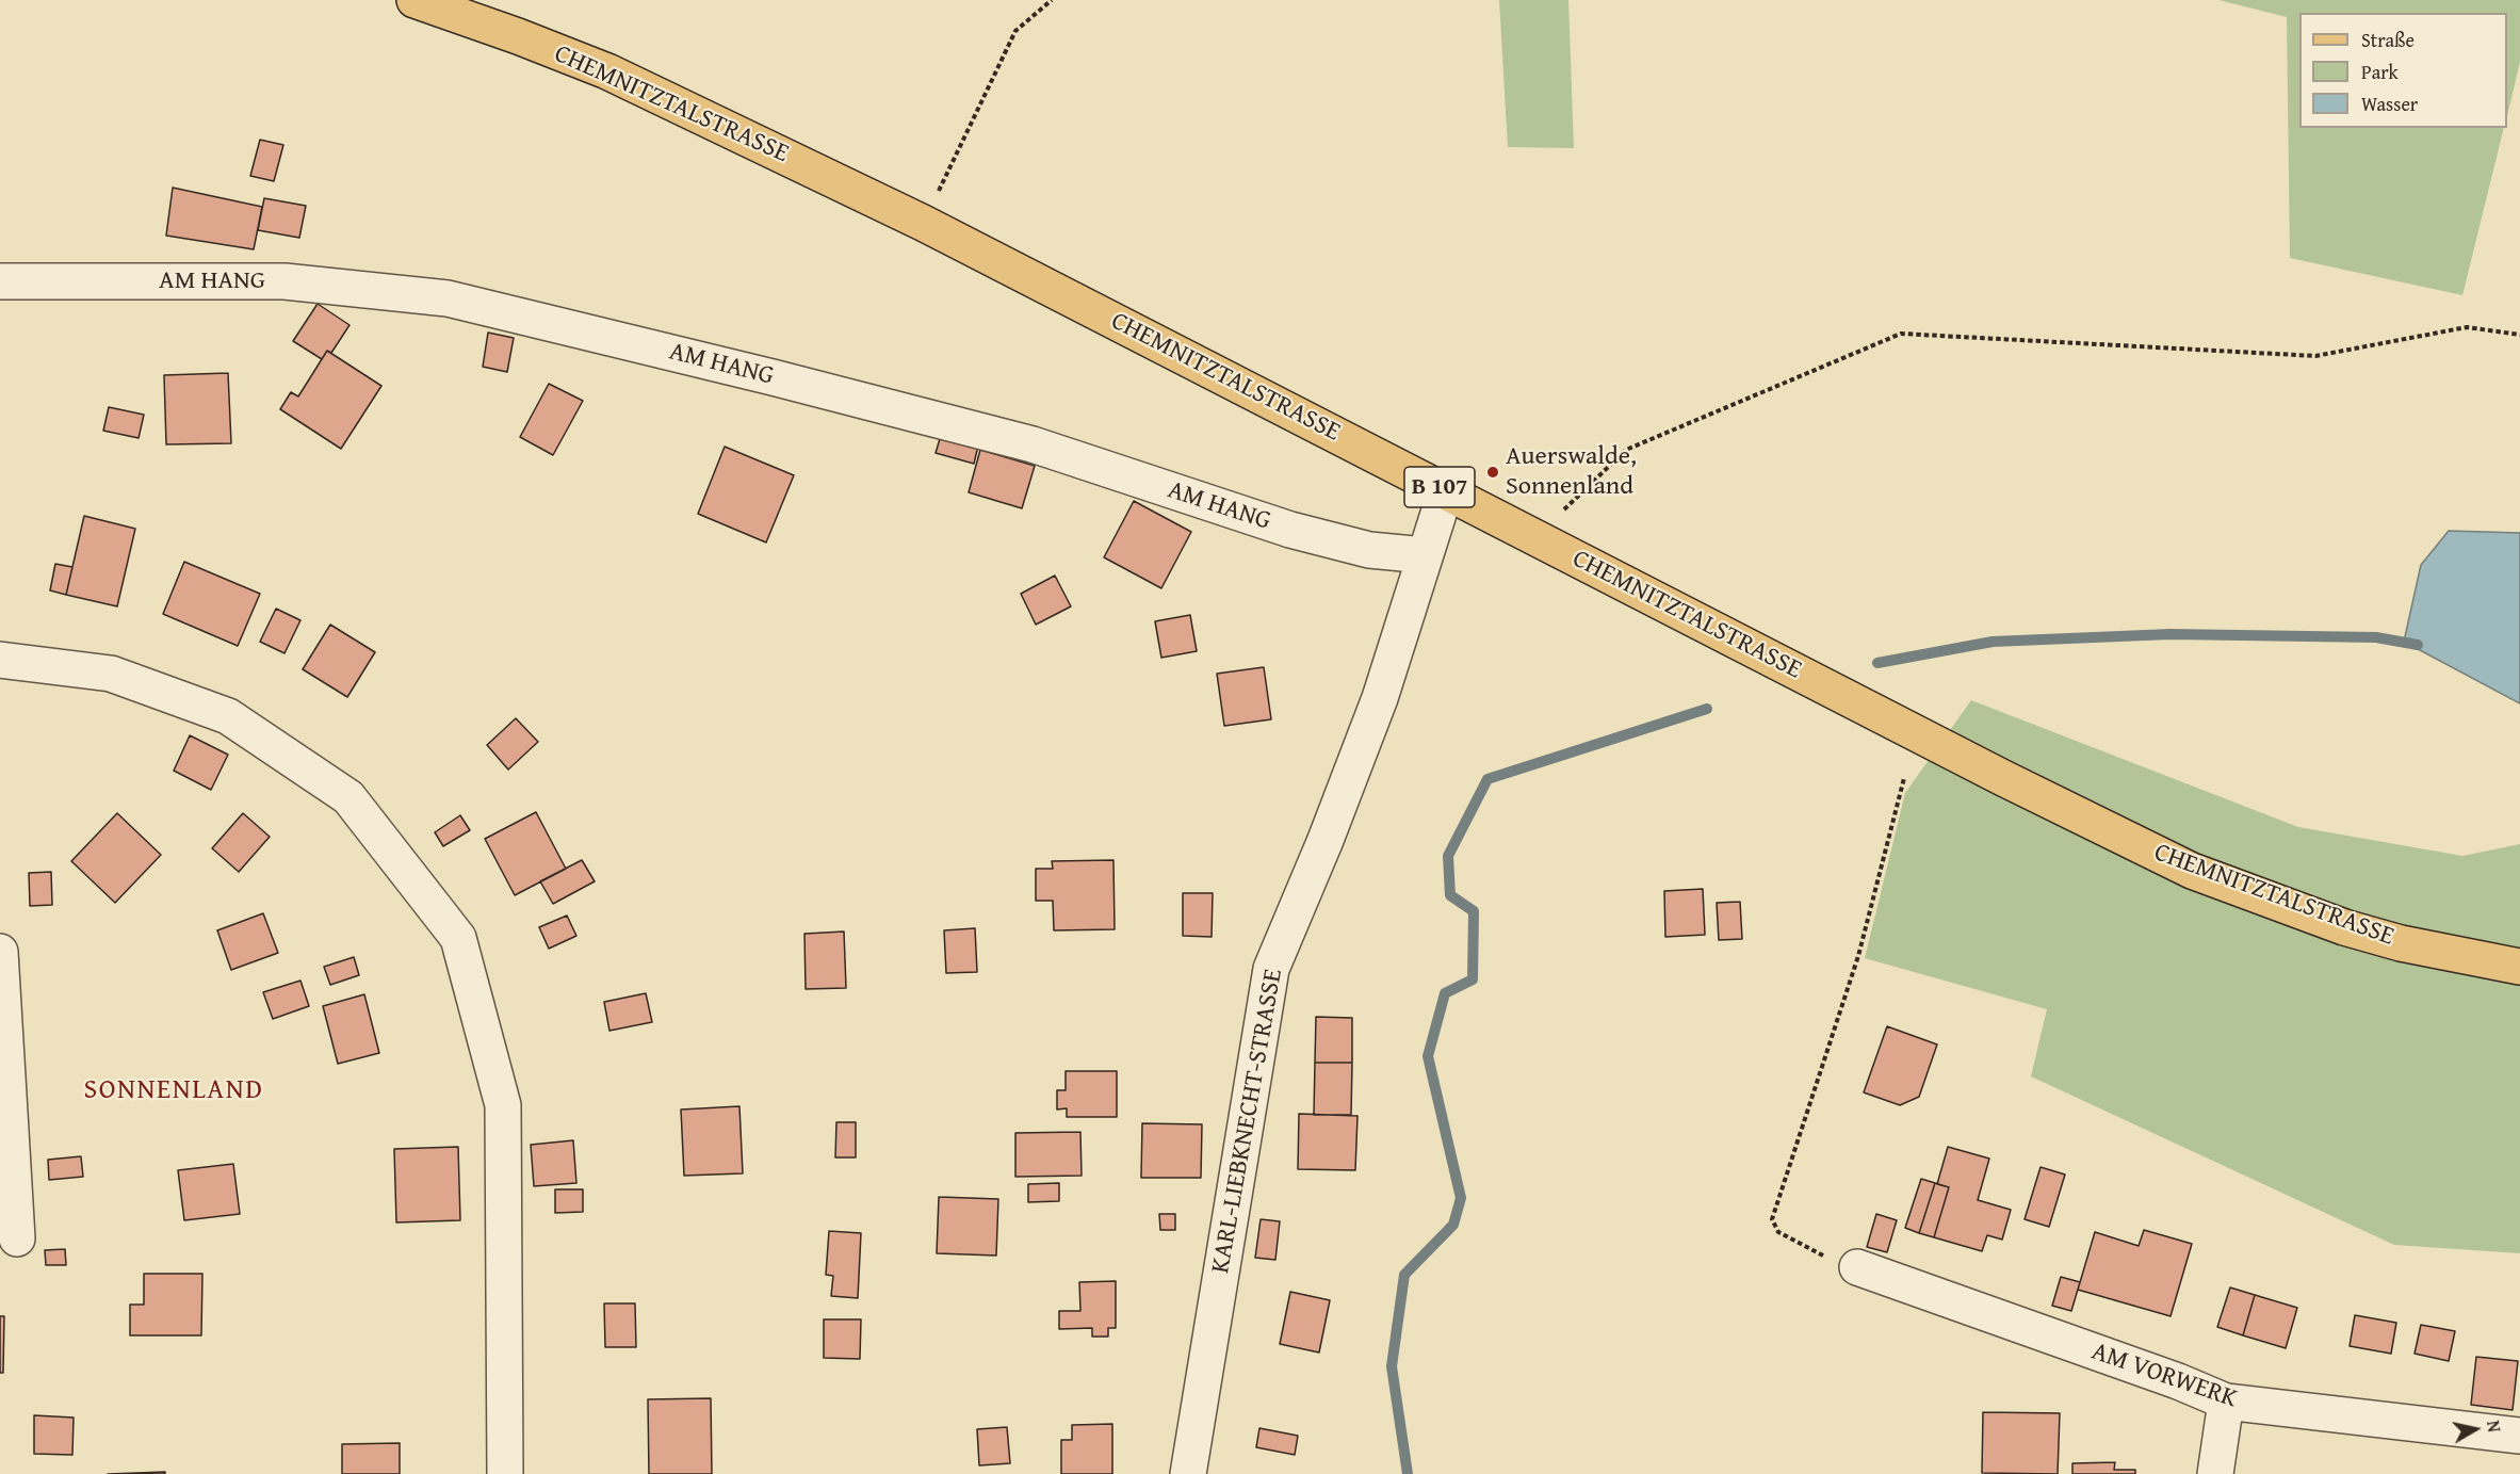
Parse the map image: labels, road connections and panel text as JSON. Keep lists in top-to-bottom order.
{
  "streets": {
    "main road": ["CHEMNITZTALSTRASSE", "B 107"],
    "street": ["AM HANG", "KARL-LIEBKNECHT-STRASSE", "AM VORWERK"]
  },
  "crossings": [
    ["CHEMNITZTALSTRASSE", "KARL-LIEBKNECHT-STRASSE"],
    ["AM HANG", "KARL-LIEBKNECHT-STRASSE"]
  ],
  "districts": ["SONNENLAND"],
  "places": ["Auerswalde, Sonnenland"],
  "legend": ["Straße", "Park", "Wasser"],
  "north": "right"
}
